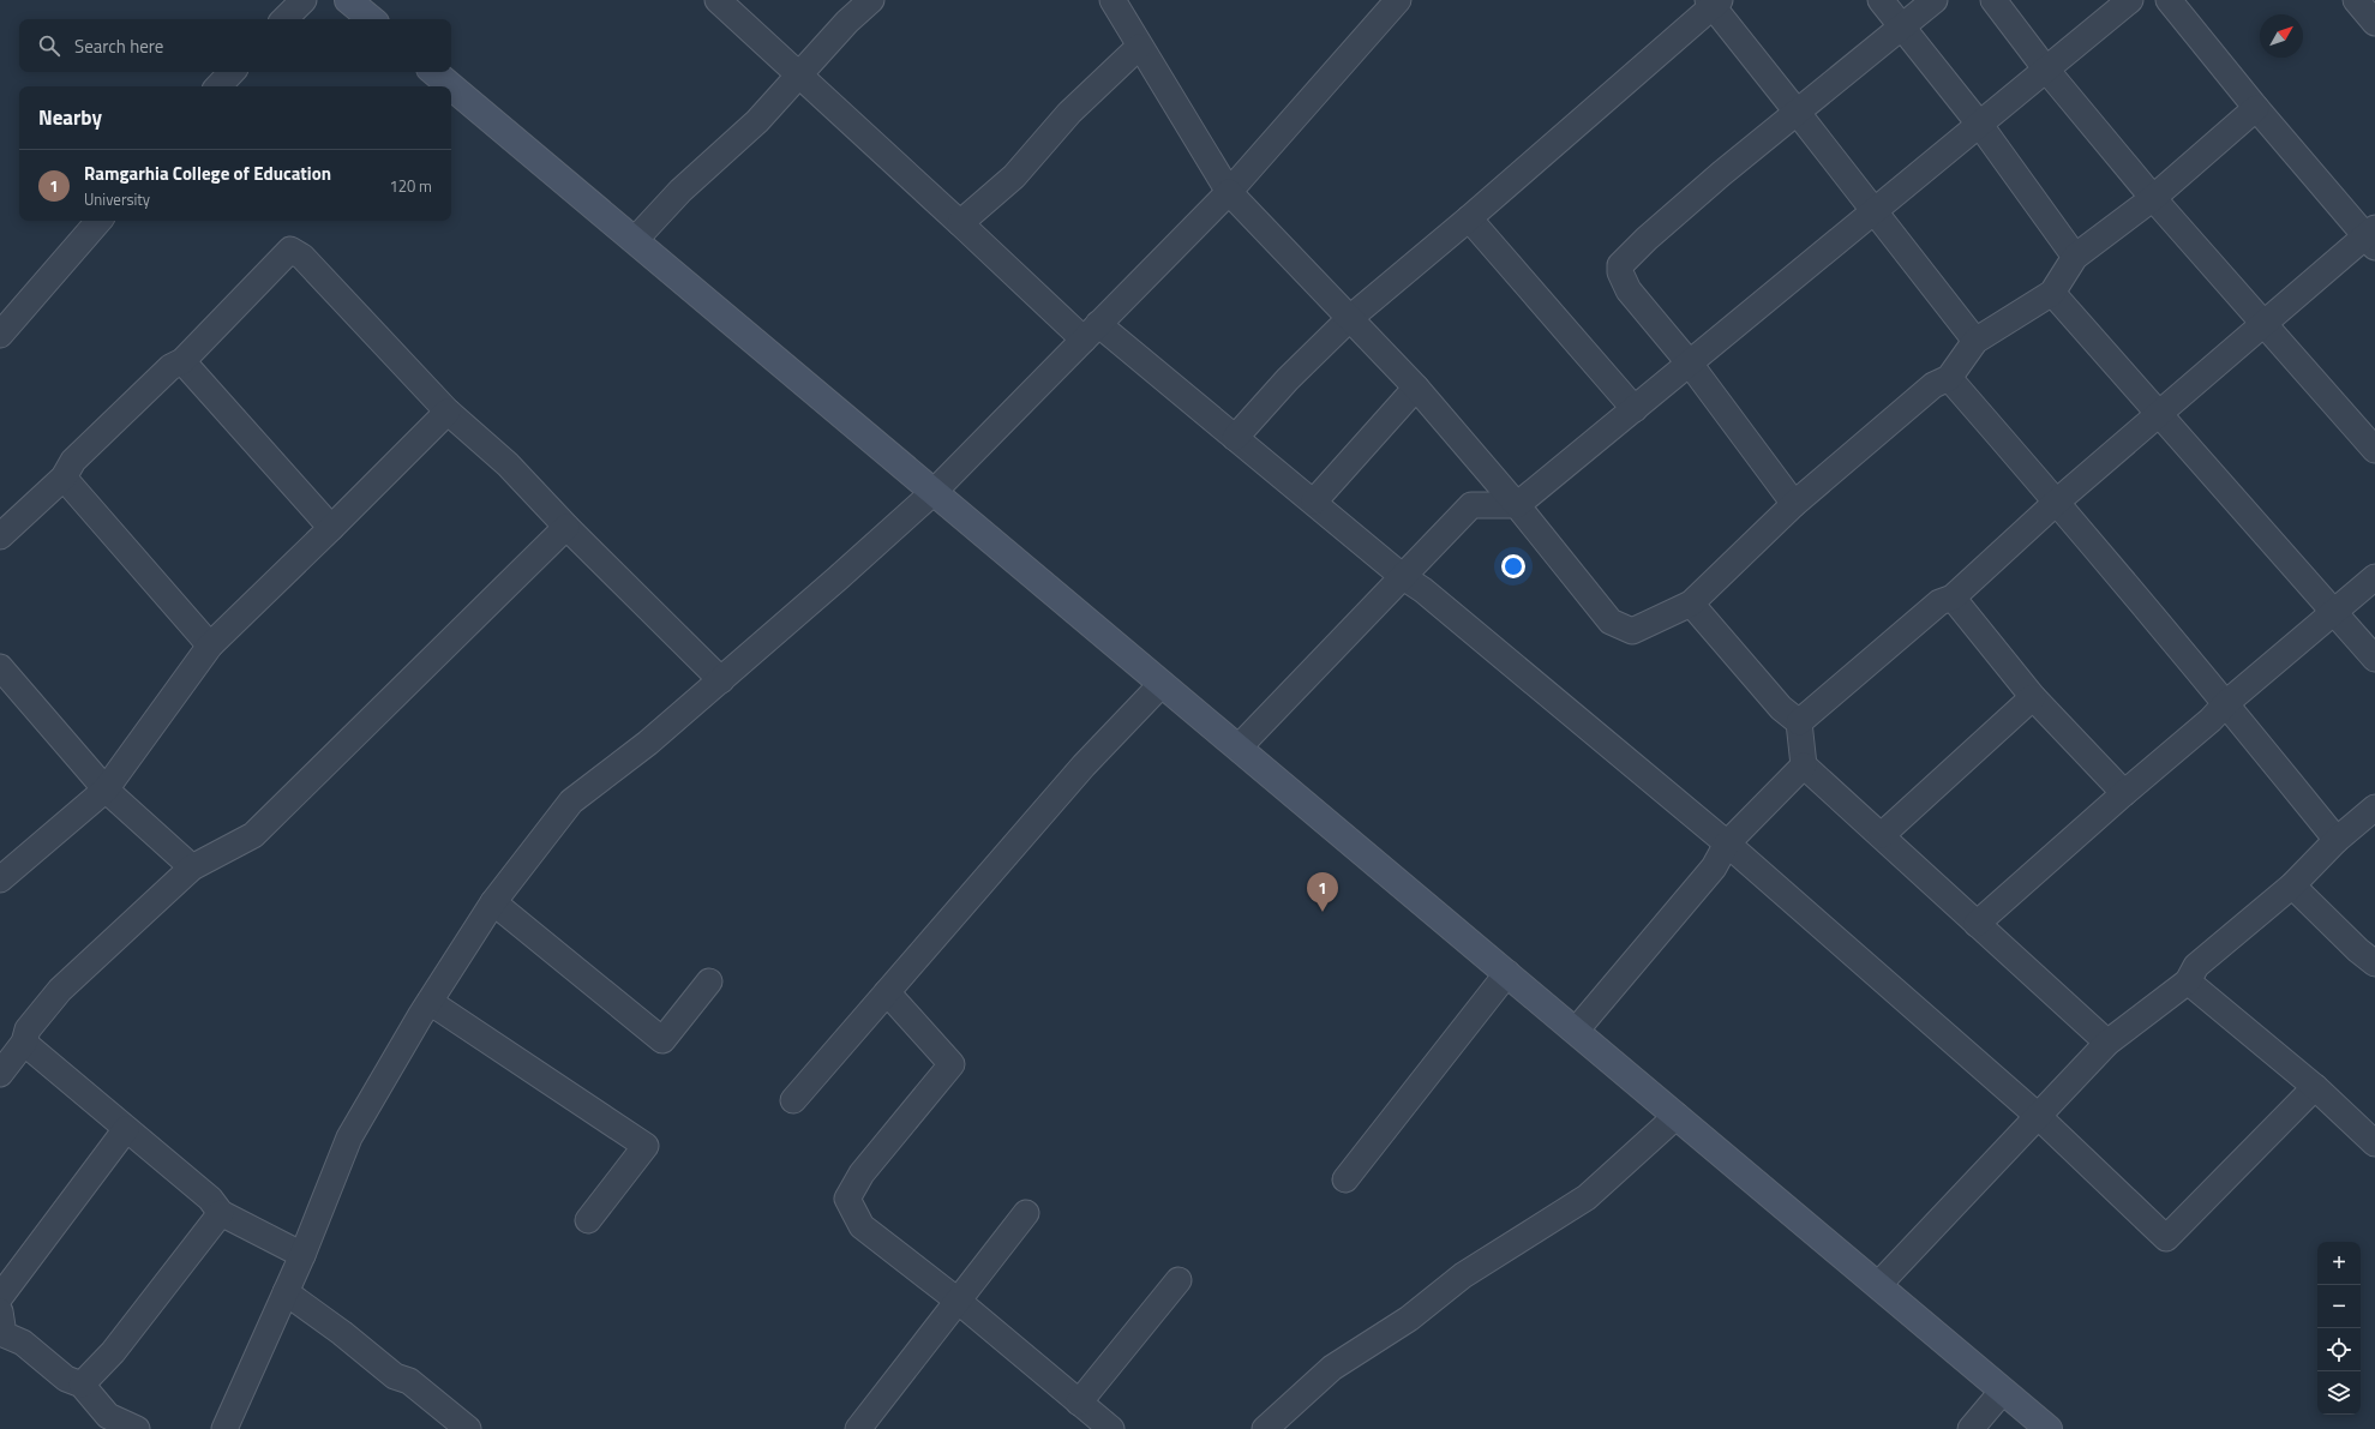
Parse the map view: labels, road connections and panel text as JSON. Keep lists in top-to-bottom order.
{
  "north": "top right",
  "page": {
    "search": "Search here",
    "heading": "Nearby",
    "list": [
      {
        "mark": "1",
        "name": "Ramgarhia College of Education",
        "note": "University",
        "value": "120 m"
      }
    ],
    "pins": "1",
    "map_buttons": ["+", "−"]
  }
}
